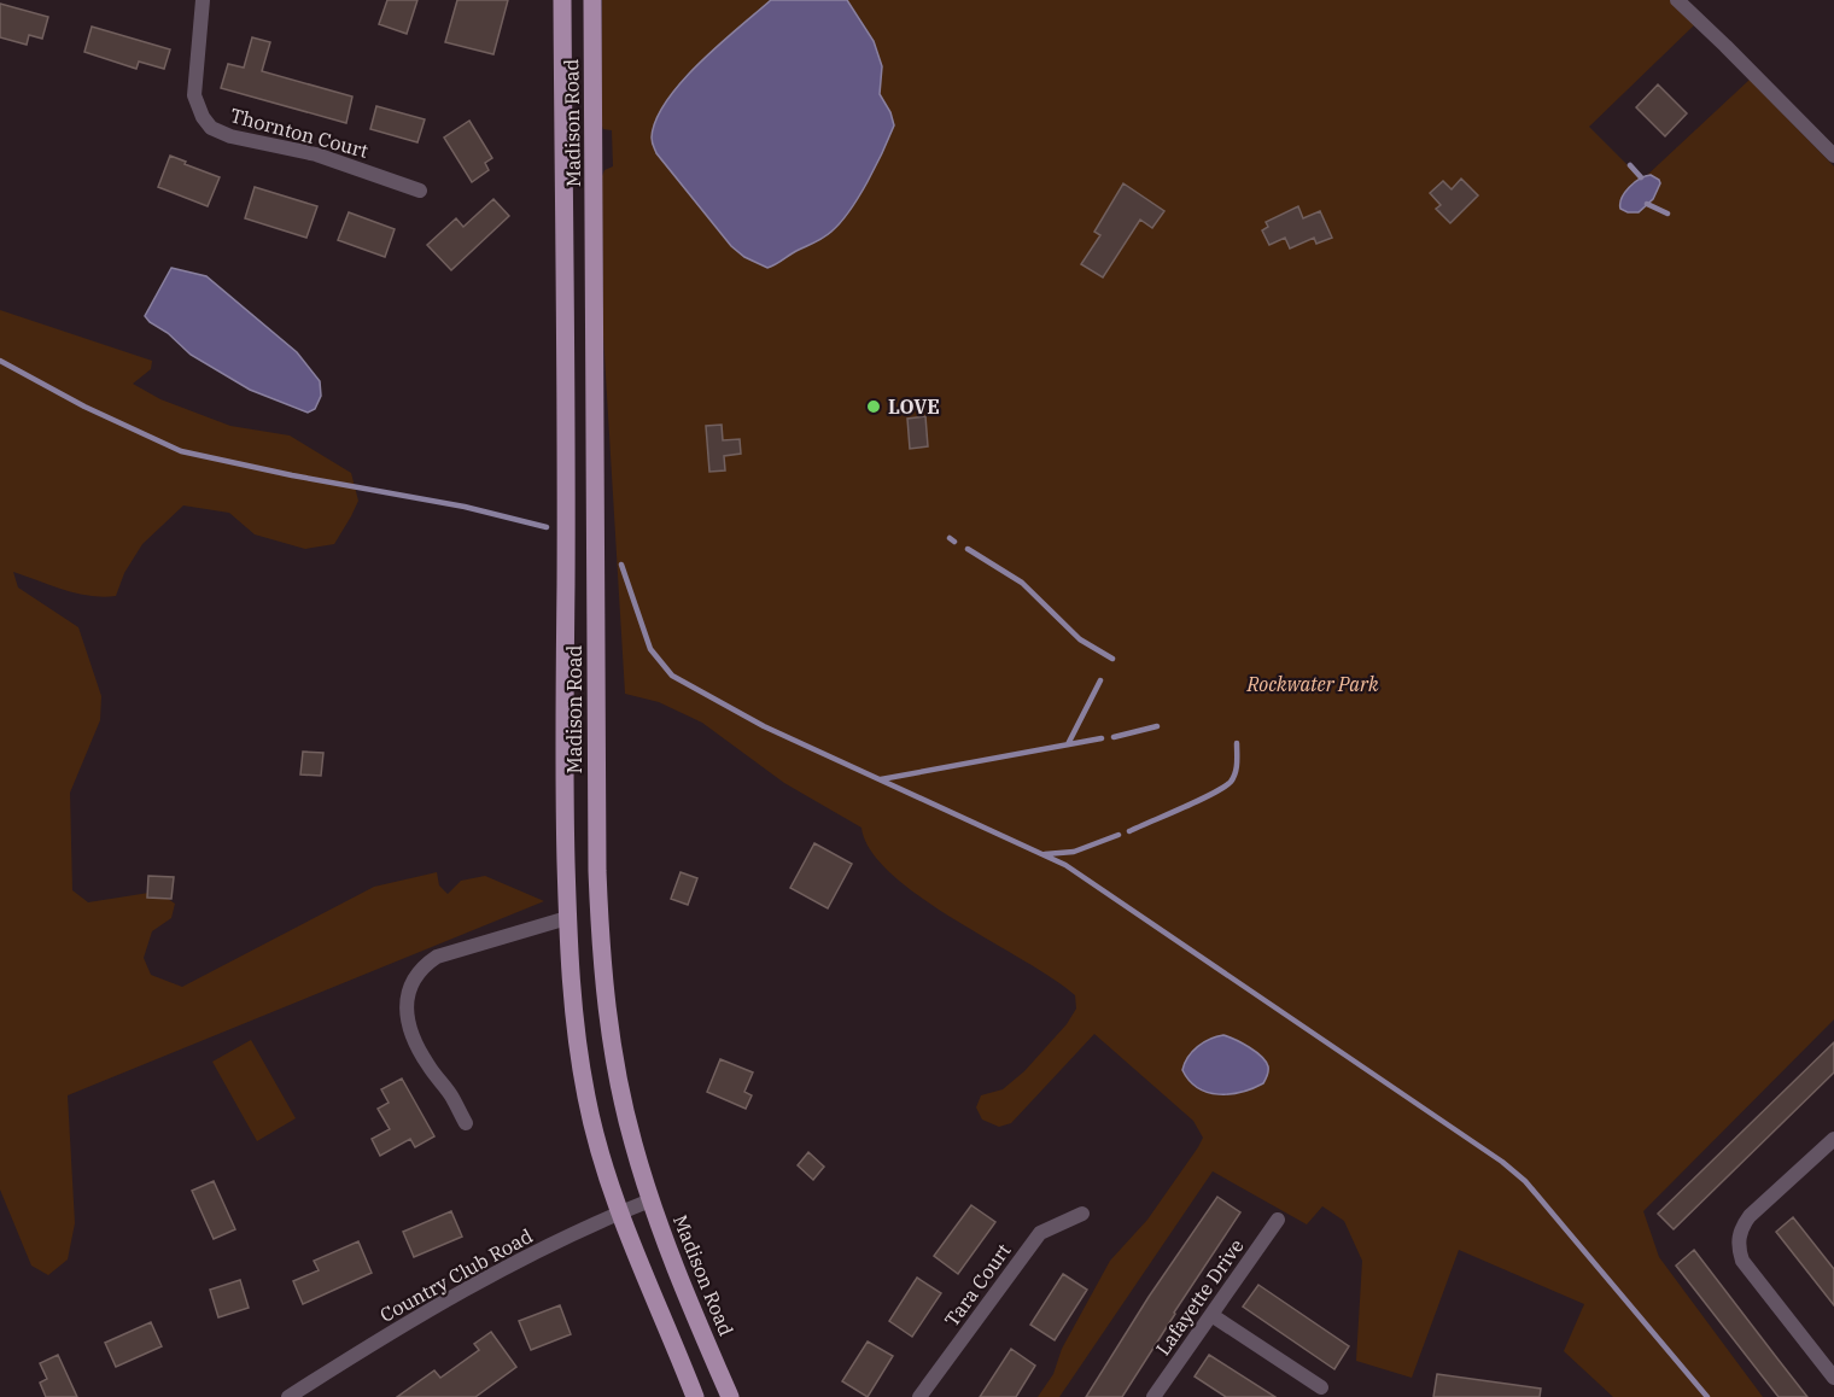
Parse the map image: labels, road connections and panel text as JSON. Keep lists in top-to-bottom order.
{
  "streets": {
    "main road": ["Madison Road"],
    "street": [
      "Thornton Court",
      "Country Club Road",
      "Tara Court",
      "Lafayette Drive"
    ]
  },
  "crossings": [
    ["Madison Road", "Country Club Road"]
  ],
  "parks": ["Rockwater Park"],
  "places": ["LOVE"]
}
